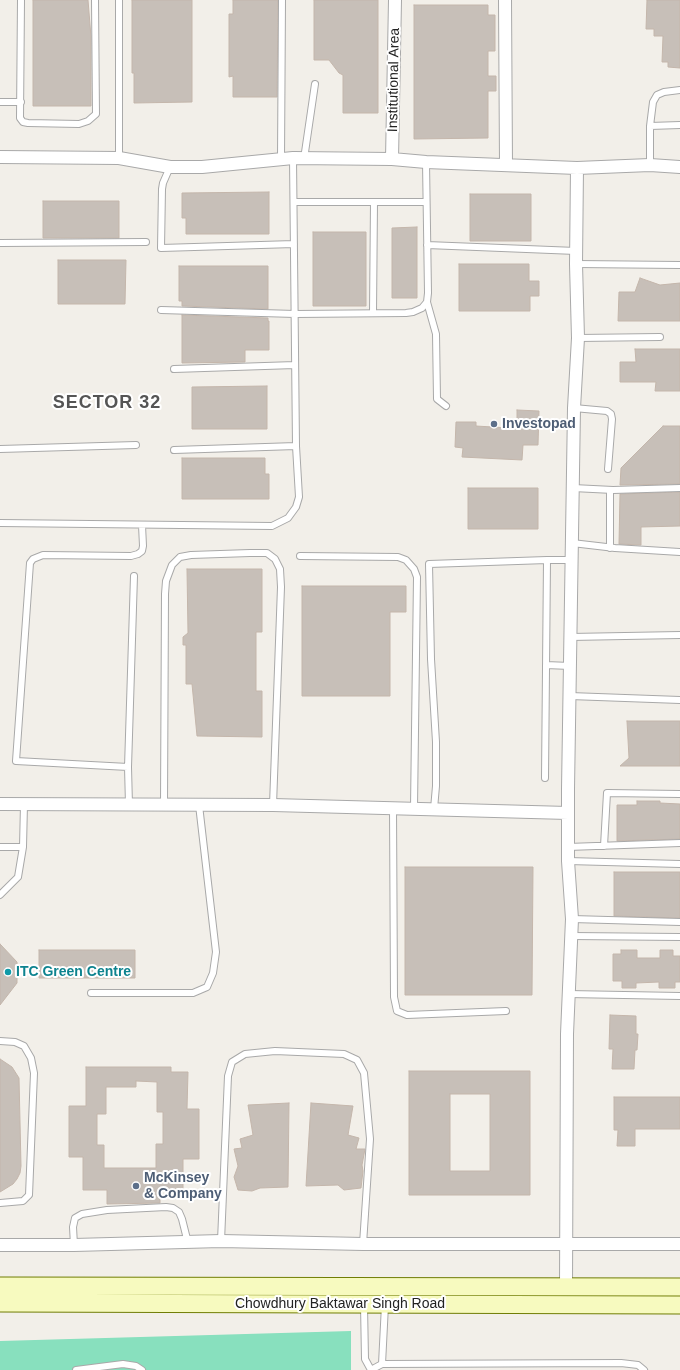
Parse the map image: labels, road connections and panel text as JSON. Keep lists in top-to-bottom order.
{
  "streets": {
    "main road": ["Chowdhury Baktawar Singh Road"],
    "street": ["Institutional Area"]
  },
  "districts": ["SECTOR 32"],
  "places": ["Investopad", "ITC Green Centre", "McKinsey & Company"]
}
